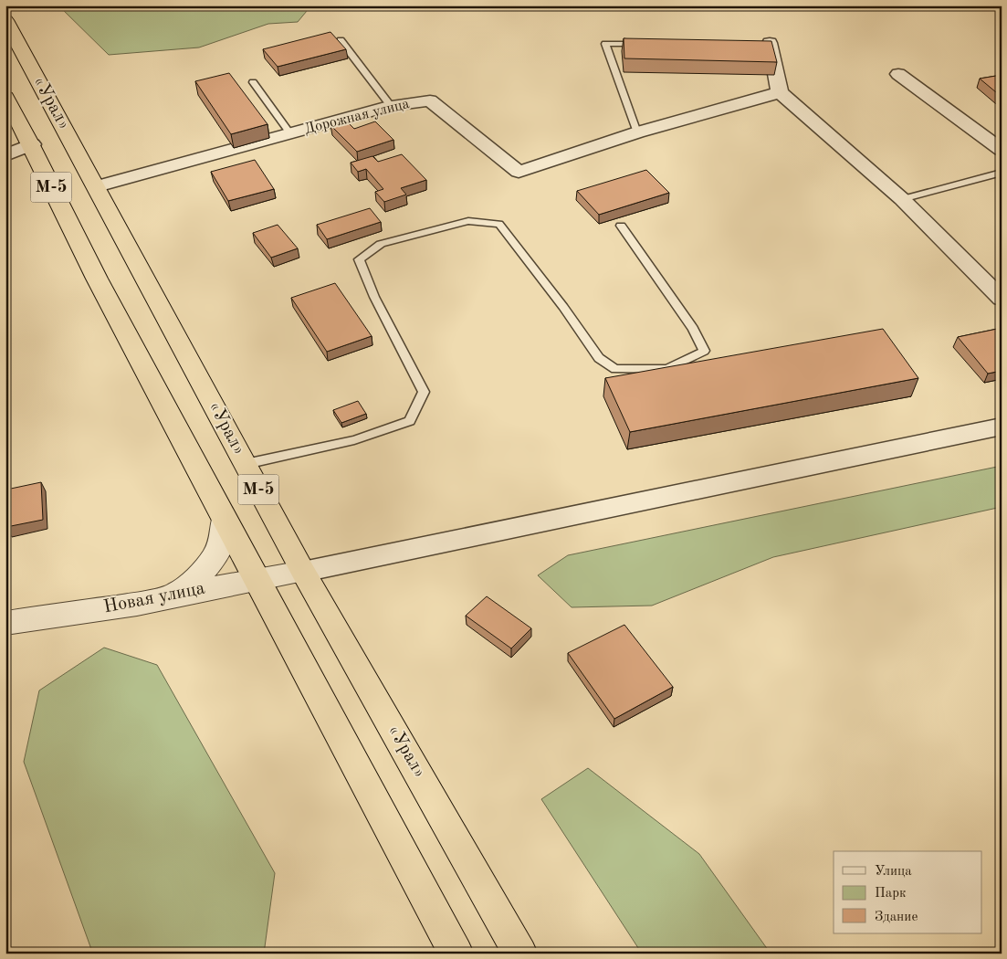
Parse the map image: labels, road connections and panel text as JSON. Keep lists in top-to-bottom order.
{
  "streets": {
    "highway": ["«Урал»", "М-5"],
    "street": ["Дорожная улица", "Новая улица"]
  },
  "crossings": [
    ["«Урал»", "Дорожная улица"],
    ["«Урал»", "Новая улица"]
  ],
  "legend": ["Улица", "Парк", "Здание"]
}
